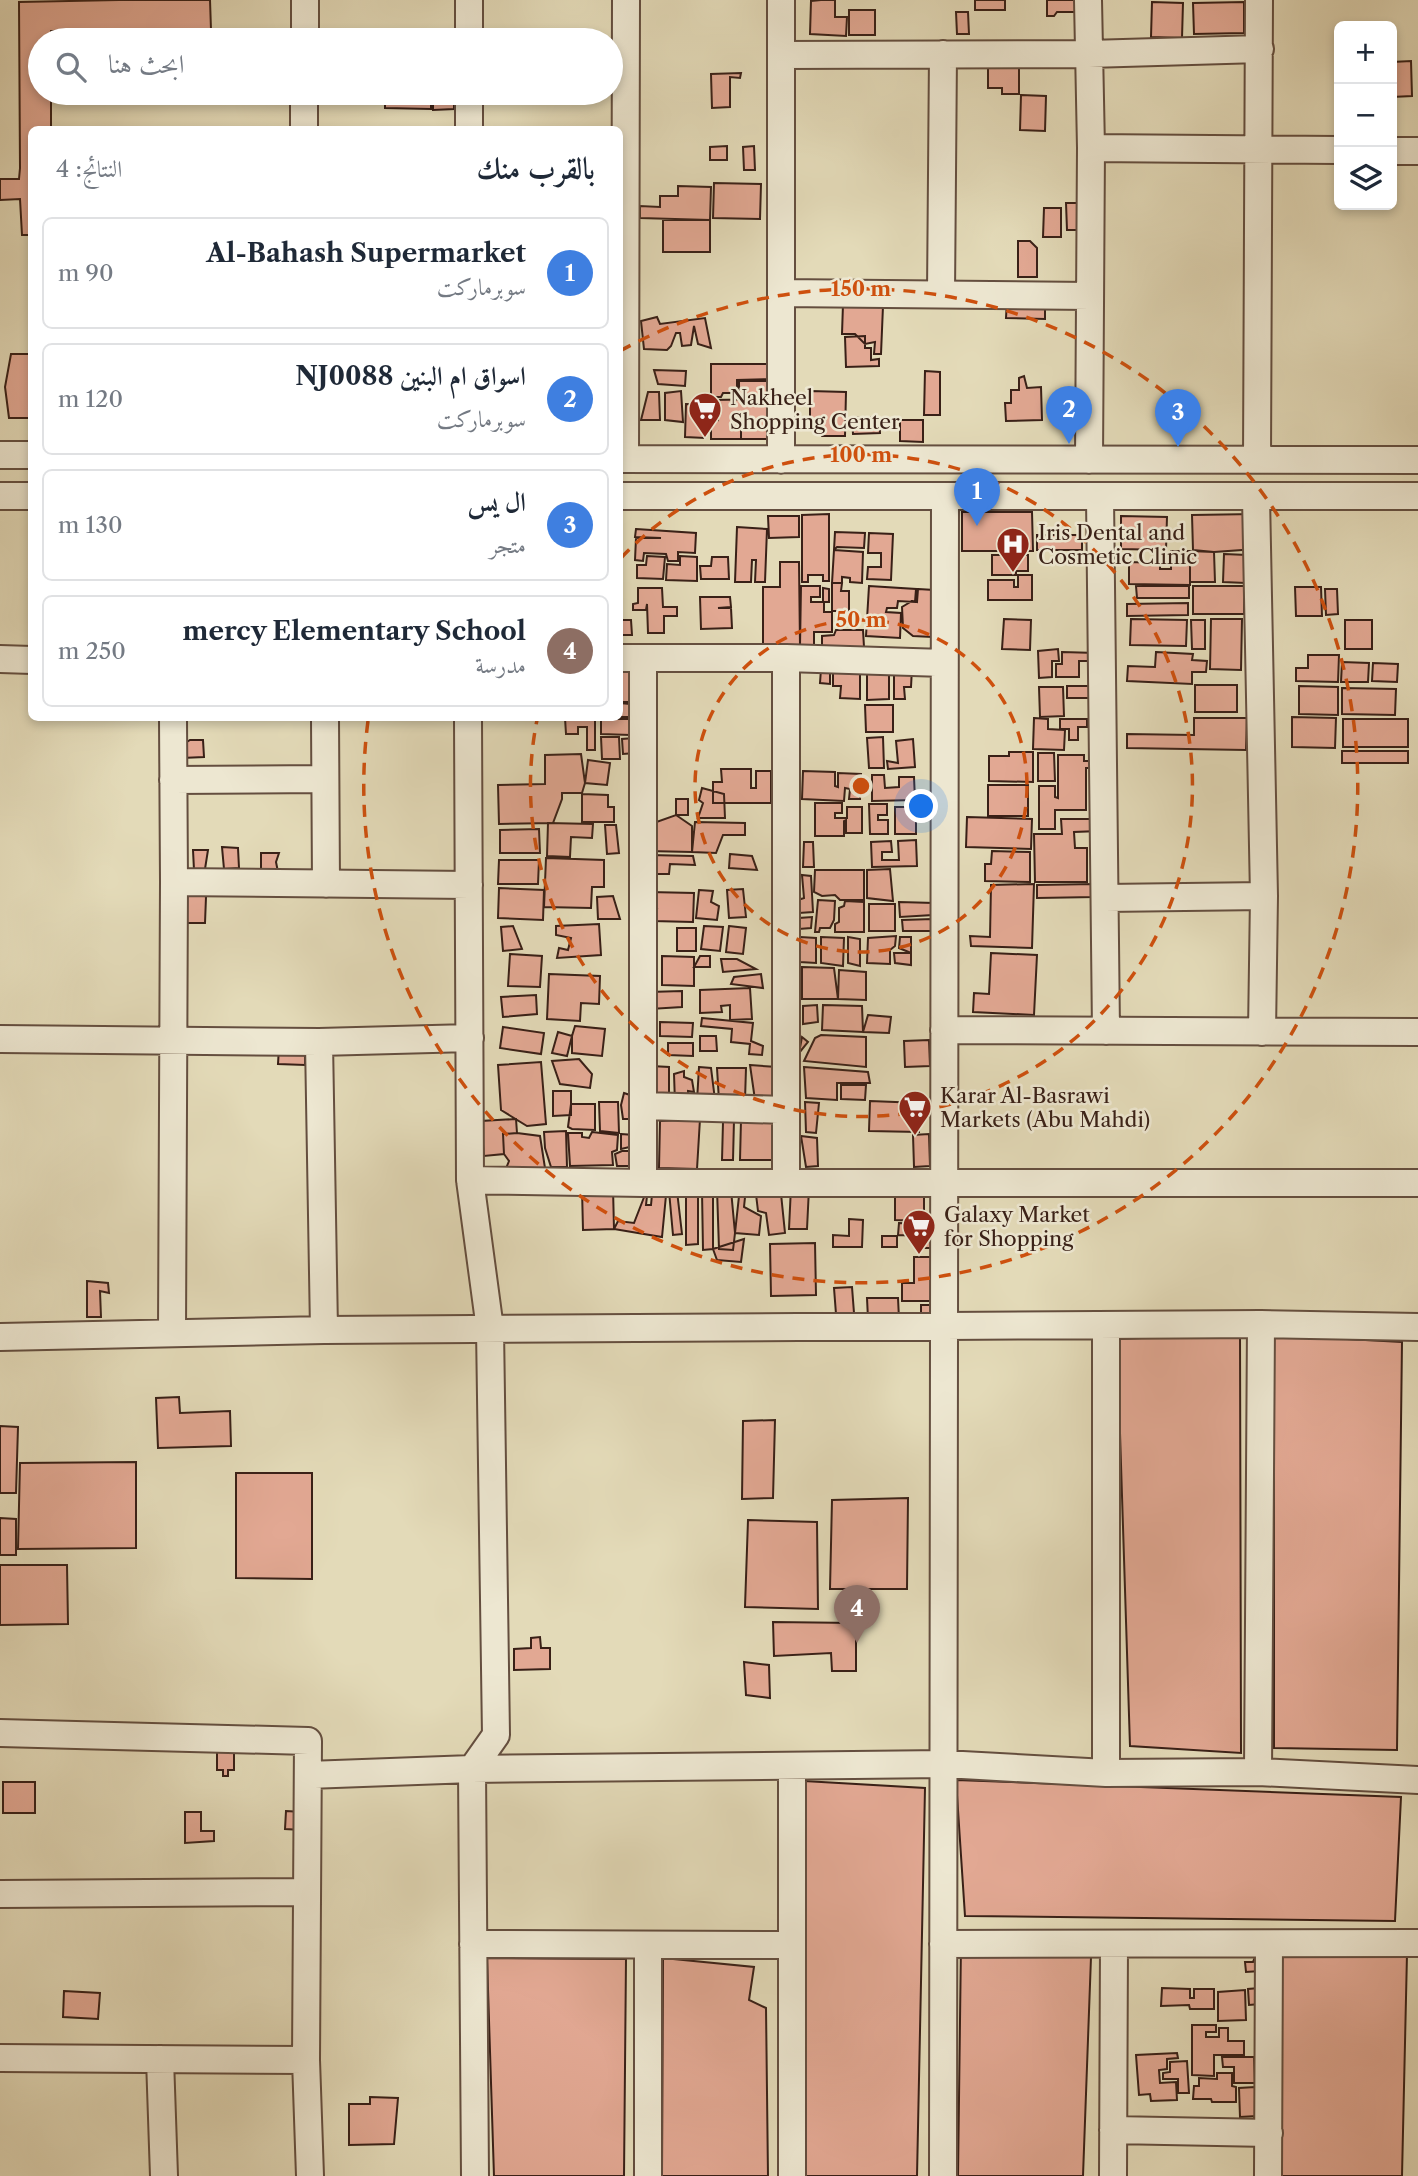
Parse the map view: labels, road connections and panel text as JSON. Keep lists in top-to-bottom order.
{
  "places": {
    "supermarket": ["Nakheel Shopping Center", "Karar Al-Basrawi Markets (Abu Mahdi)", "Galaxy Market for Shopping"],
    "hospital": ["Iris Dental and Cosmetic Clinic"]
  },
  "page": {
    "map_buttons": ["+", "−"],
    "search": "ابحث هنا",
    "heading": ["بالقرب منك", "النتائج: 4"],
    "list": [
      {
        "mark": "1",
        "name": "Al-Bahash Supermarket",
        "note": "سوبرماركت",
        "value": "90 m"
      },
      {
        "mark": "2",
        "name": "اسواق ام البنين NJ0088",
        "note": "سوبرماركت",
        "value": "120 m"
      },
      {
        "mark": "3",
        "name": "ال يس",
        "note": "متجر",
        "value": "130 m"
      },
      {
        "mark": "4",
        "name": "mercy Elementary School",
        "note": "مدرسة",
        "value": "250 m"
      }
    ],
    "pins": [
      "2",
      "3",
      "1",
      "4"
    ]
  },
  "rings": ["150 m", "100 m", "50 m"]
}
